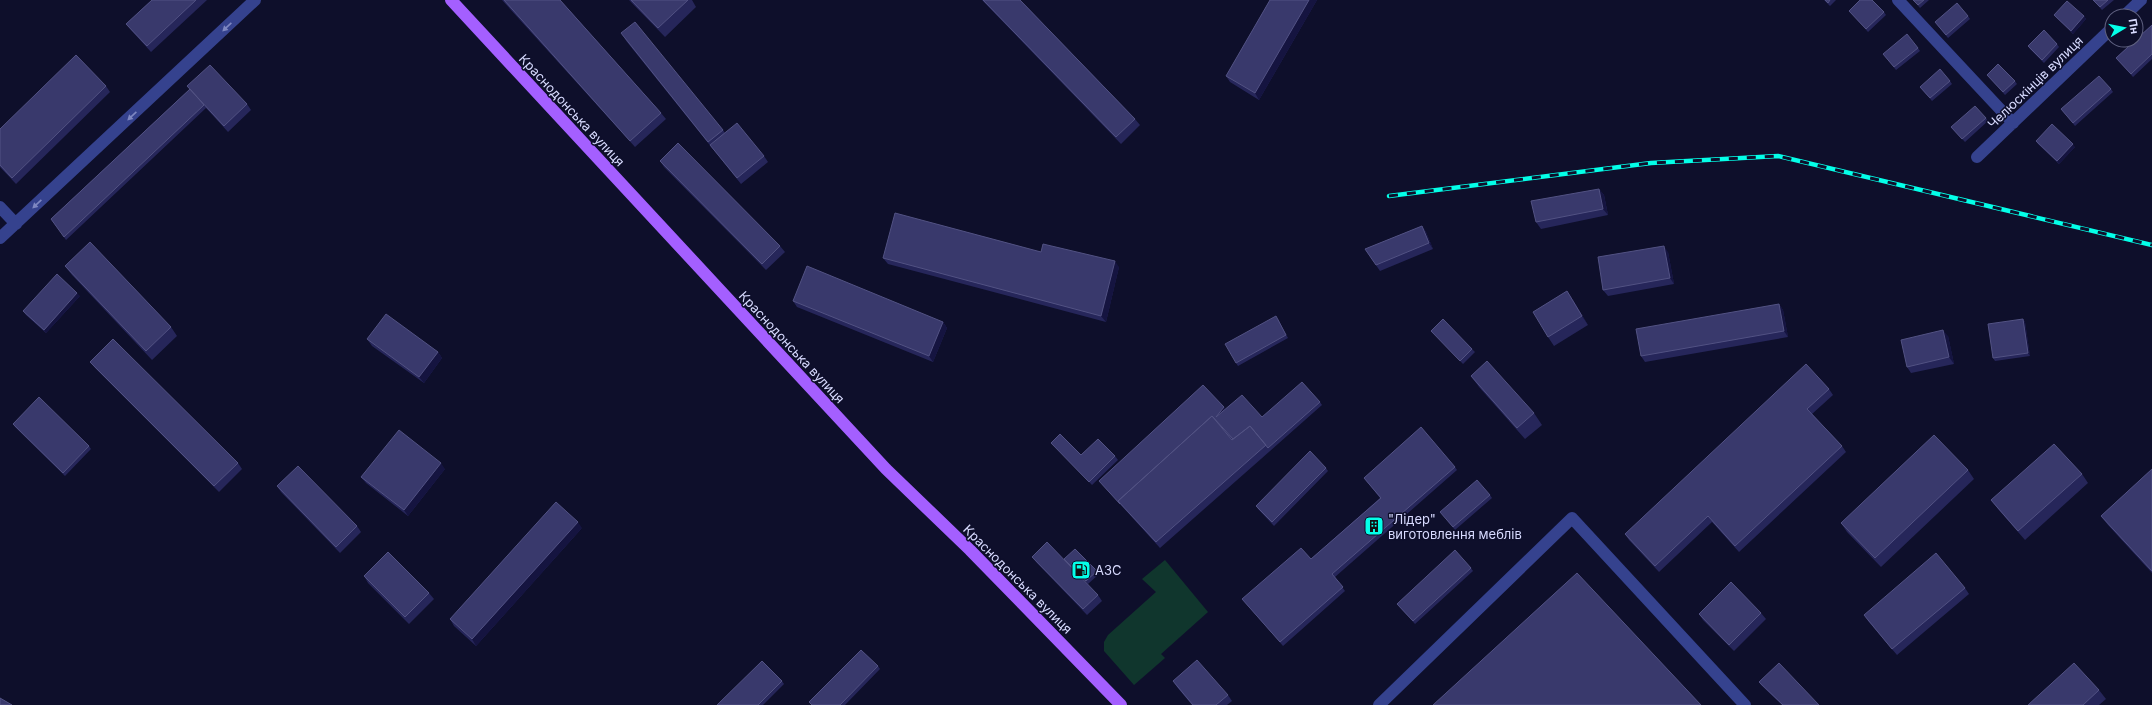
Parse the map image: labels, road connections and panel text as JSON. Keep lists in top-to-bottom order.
{
  "streets": {
    "main road": ["Краснодонська вулиця"],
    "street": ["Челюскінців вулиця"]
  },
  "places": {
    "building": ["\"Лідер\" виготовлення меблів"],
    "fuel station": ["АЗС"]
  },
  "north": "right"
}
